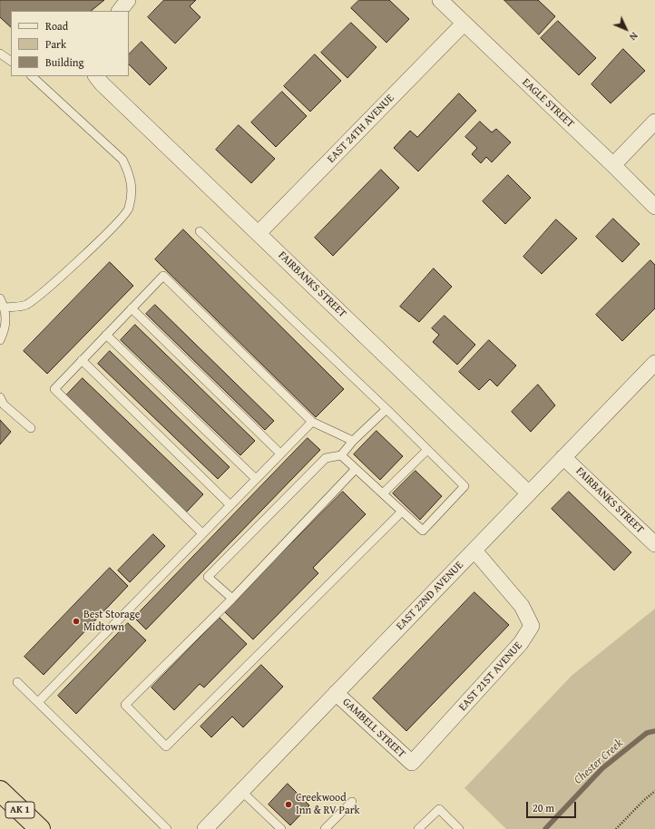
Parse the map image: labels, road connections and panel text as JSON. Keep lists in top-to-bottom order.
{
  "streets": {
    "highway": ["AK 1"],
    "street": [
      "EAGLE STREET",
      "EAST 24TH AVENUE",
      "FAIRBANKS STREET",
      "EAST 22ND AVENUE",
      "EAST 21ST AVENUE",
      "GAMBELL STREET"
    ]
  },
  "crossings": [
    ["EAGLE STREET", "EAST 24TH AVENUE"],
    ["EAST 24TH AVENUE", "FAIRBANKS STREET"],
    ["FAIRBANKS STREET", "EAST 22ND AVENUE"],
    ["EAST 22ND AVENUE", "EAST 21ST AVENUE"],
    ["EAST 22ND AVENUE", "GAMBELL STREET"],
    ["EAST 21ST AVENUE", "GAMBELL STREET"]
  ],
  "water": ["Chester Creek"],
  "places": ["Best Storage Midtown", "Creekwood Inn & RV Park"],
  "legend": ["Road", "Park", "Building"],
  "scale_bar": "20 m",
  "north": "bottom right"
}
